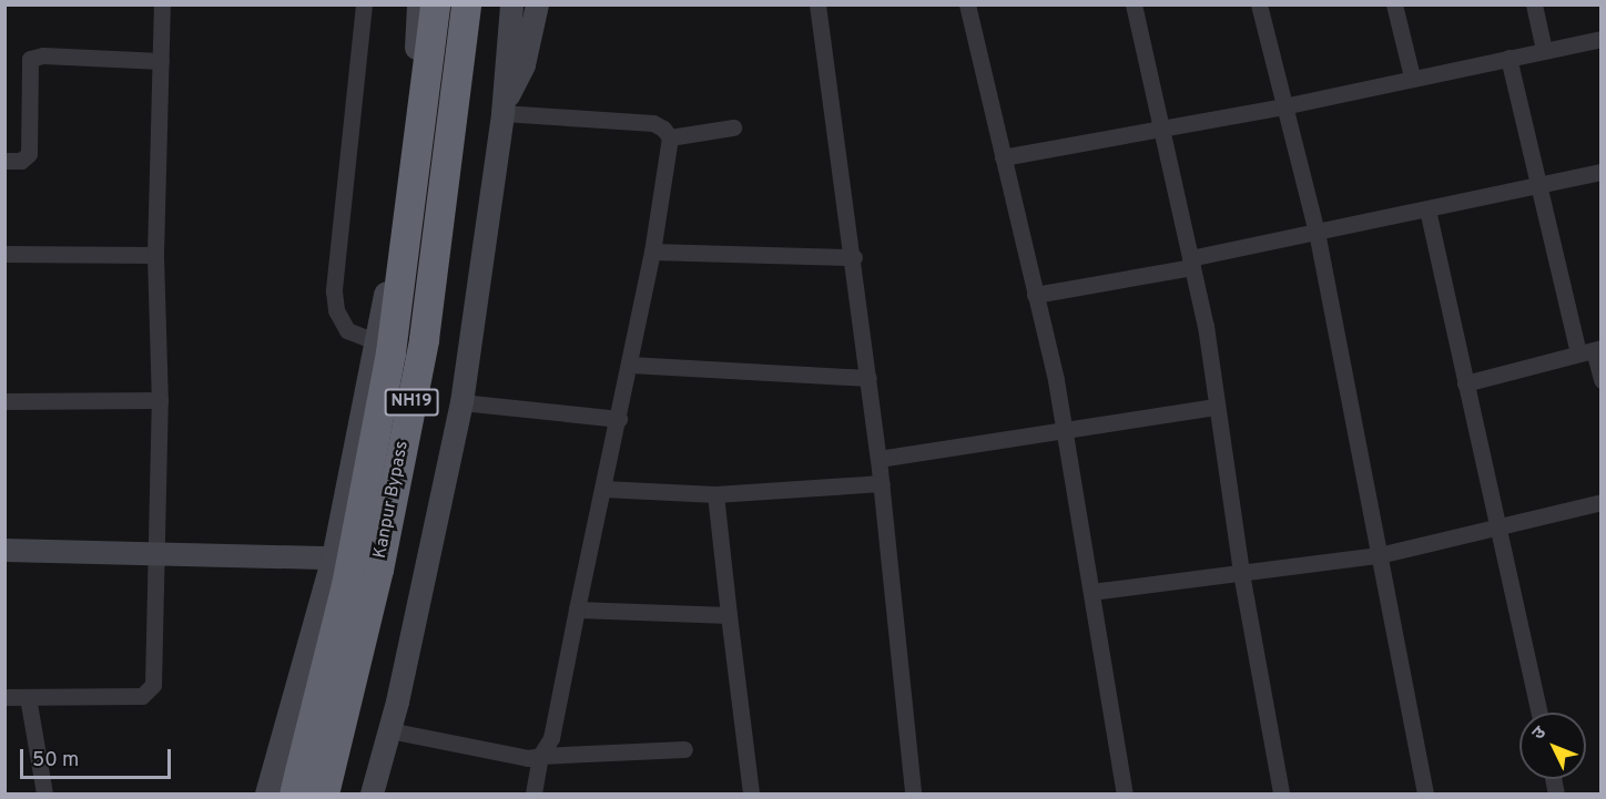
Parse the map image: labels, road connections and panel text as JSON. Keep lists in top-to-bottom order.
{
  "streets": {
    "highway": ["NH19", "Kanpur Bypass"]
  },
  "scale_bar": "50 m",
  "north": "top left"
}
